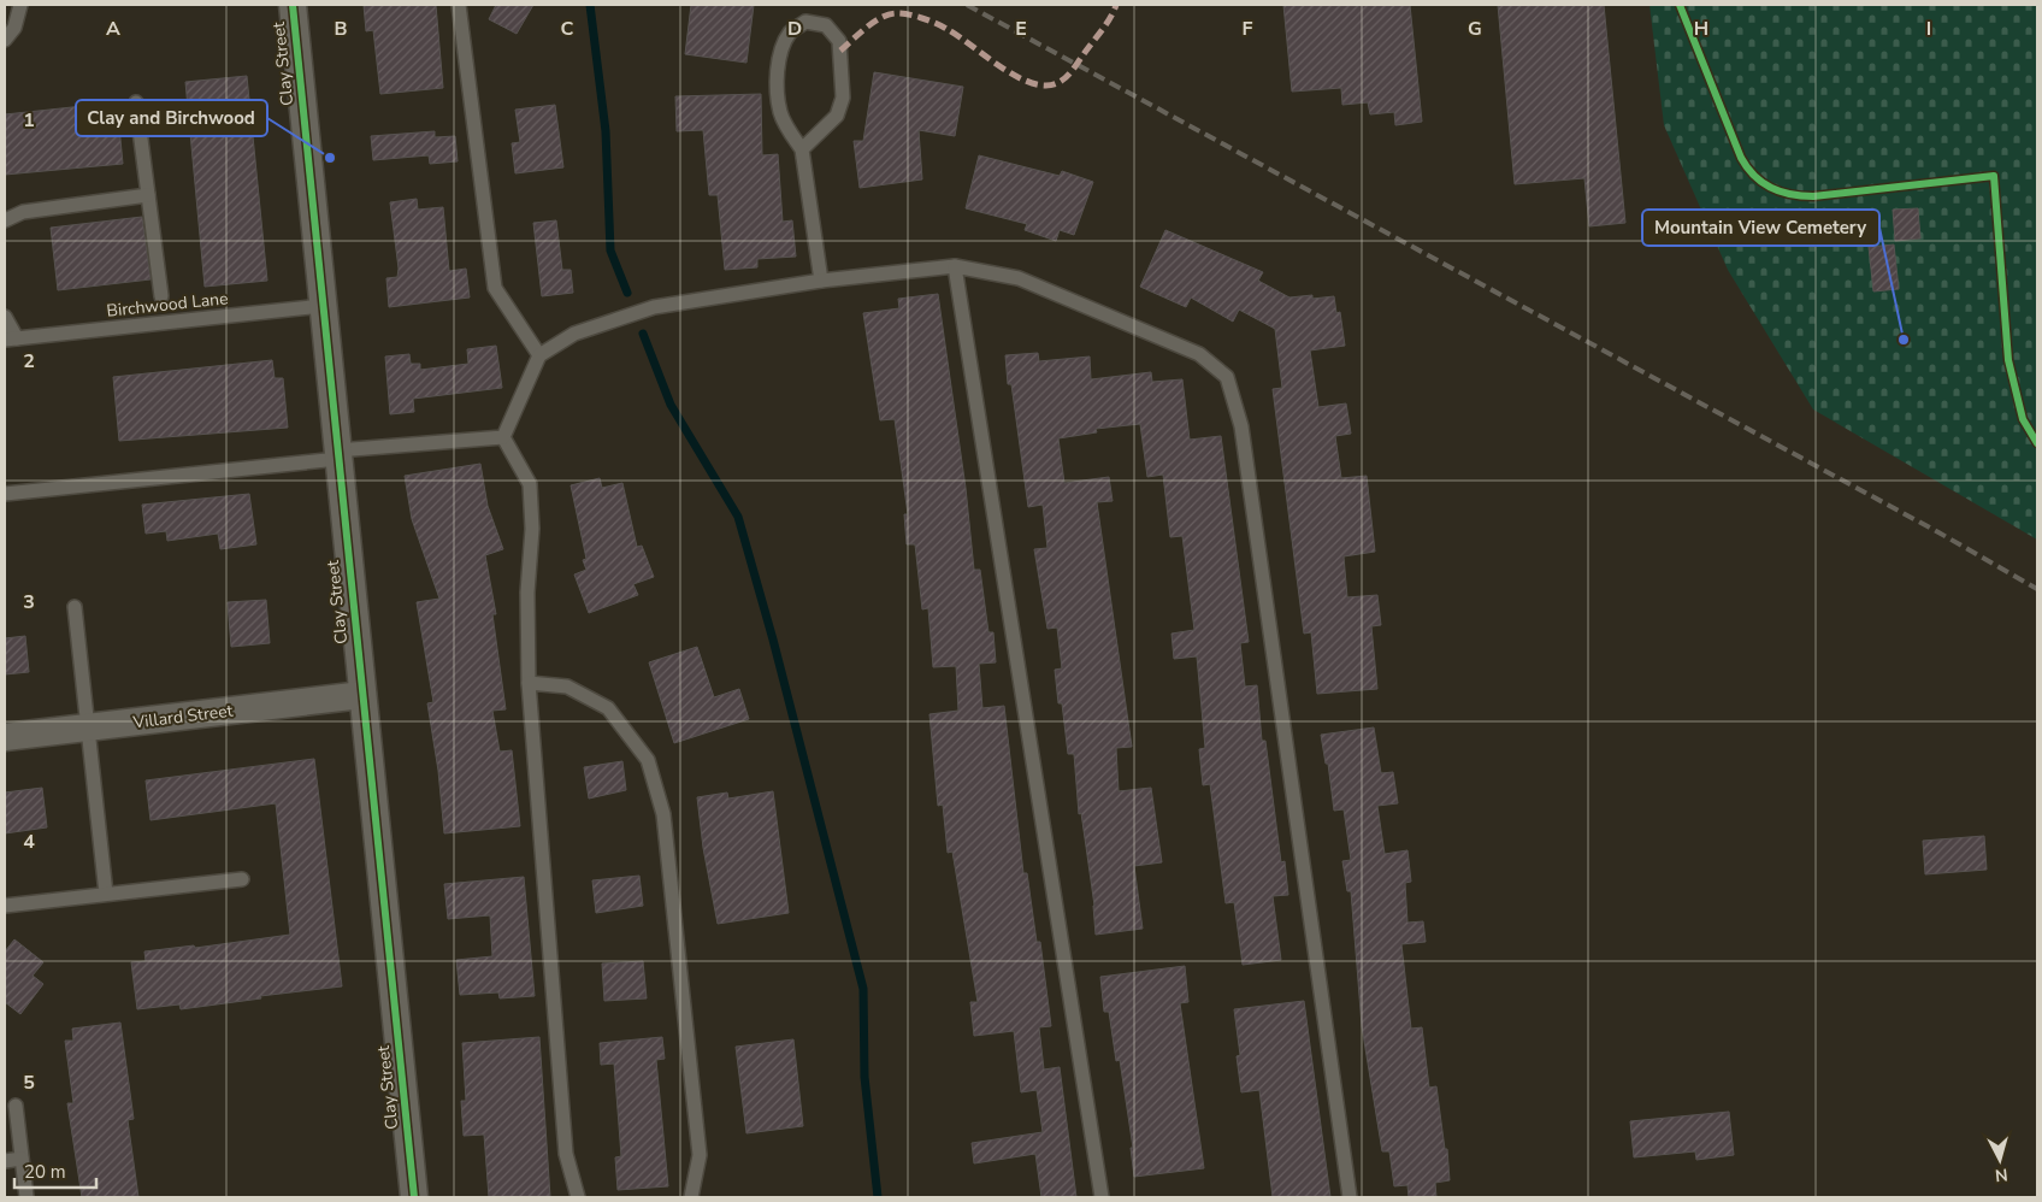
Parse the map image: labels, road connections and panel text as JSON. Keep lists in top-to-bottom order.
{
  "streets": {
    "street": ["Clay Street", "Villard Street"],
    "lane": ["Birchwood Lane"]
  },
  "crossings": [
    ["Clay Street", "Birchwood Lane"],
    ["Clay Street", "Villard Street"]
  ],
  "places": ["Clay and Birchwood", "Mountain View Cemetery"],
  "scale_bar": "20 m",
  "north": "bottom",
  "grid": {
    "columns": [
      "A",
      "B",
      "C",
      "D",
      "E",
      "F",
      "G",
      "H",
      "I"
    ],
    "rows": [
      "1",
      "2",
      "3",
      "4",
      "5"
    ]
  }
}
